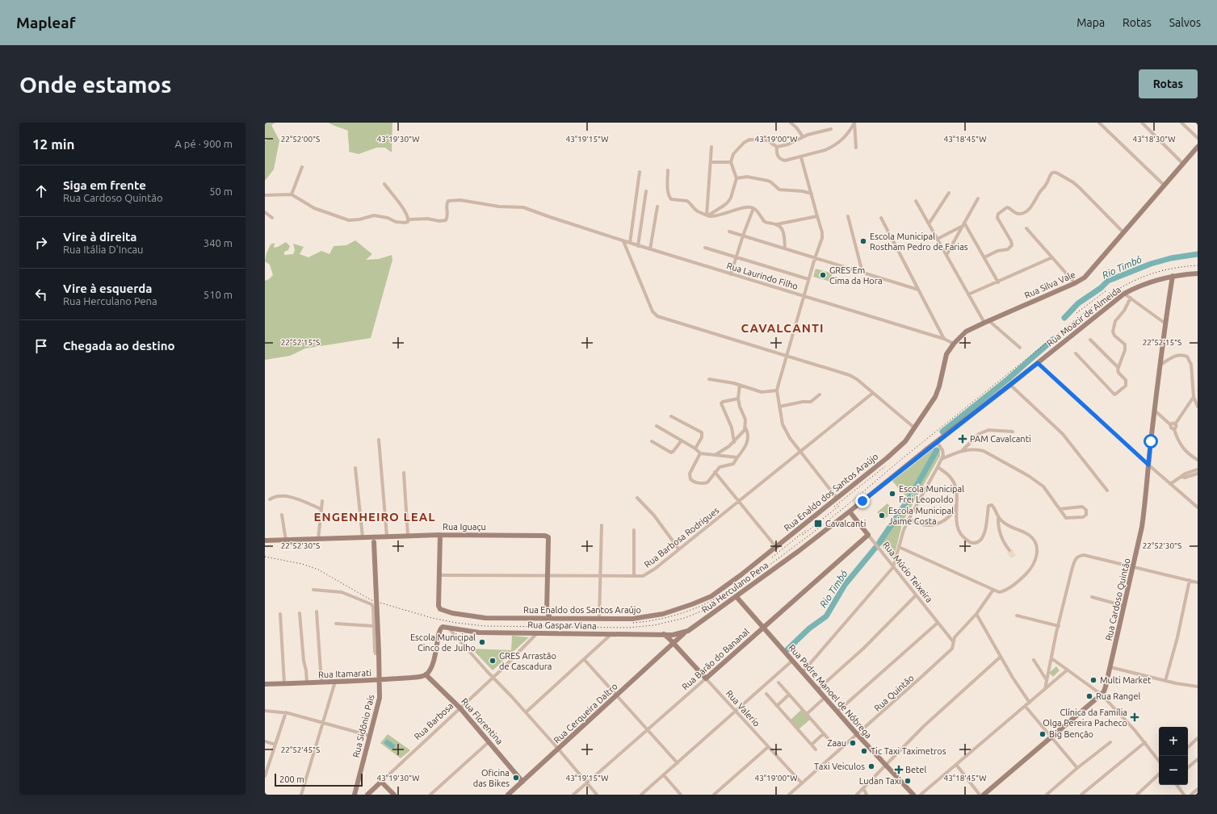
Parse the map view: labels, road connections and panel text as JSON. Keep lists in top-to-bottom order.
{
  "streets": {
    "main road": [
      "Rua Silva Vale",
      "Rua Moacir de Almeida",
      "Rua Enaldo dos Santos Araújo",
      "Rua Iguaçu",
      "Rua Múcio Teixeira",
      "Rua Herculano Pena",
      "Rua Cardoso Quintão",
      "Rua Gaspar Viana",
      "Rua Barão do Bananal",
      "Rua Itamarati",
      "Rua Padre Manoel de Nóbrega",
      "Rua Valerio",
      "Rua Cerqueira Daltro",
      "Rua Barbosa",
      "Rua Florentina",
      "Rua Sidônio Pais"
    ],
    "street": ["Rua Laurindo Filho", "Rua Barbosa Rodrigues", "Rua Quintão"]
  },
  "crossings": [
    ["Rua Laurindo Filho", "Rua Silva Vale"],
    ["Rua Silva Vale", "Rua Enaldo dos Santos Araújo"],
    ["Rua Moacir de Almeida", "Rua Herculano Pena"],
    ["Rua Moacir de Almeida", "Rua Cardoso Quintão"],
    ["Rua Enaldo dos Santos Araújo", "Rua Barbosa Rodrigues"],
    ["Rua Iguaçu", "Rua Barbosa Rodrigues"],
    ["Rua Iguaçu", "Rua Sidônio Pais"],
    ["Rua Múcio Teixeira", "Rua Herculano Pena"],
    ["Rua Múcio Teixeira", "Rua Barão do Bananal"],
    ["Rua Múcio Teixeira", "Rua Quintão"],
    ["Rua Herculano Pena", "Rua Gaspar Viana"],
    ["Rua Herculano Pena", "Rua Padre Manoel de Nóbrega"],
    ["Rua Herculano Pena", "Rua Cerqueira Daltro"],
    ["Rua Gaspar Viana", "Rua Itamarati"],
    ["Rua Gaspar Viana", "Rua Cerqueira Daltro"],
    ["Rua Gaspar Viana", "Rua Barbosa"],
    ["Rua Gaspar Viana", "Rua Florentina"],
    ["Rua Barão do Bananal", "Rua Padre Manoel de Nóbrega"],
    ["Rua Barão do Bananal", "Rua Valerio"],
    ["Rua Itamarati", "Rua Florentina"],
    ["Rua Itamarati", "Rua Sidônio Pais"],
    ["Rua Padre Manoel de Nóbrega", "Rua Quintão"],
    ["Rua Quintão", "Rua Valerio"],
    ["Rua Valerio", "Rua Cerqueira Daltro"],
    ["Rua Cerqueira Daltro", "Rua Florentina"],
    ["Rua Barbosa", "Rua Florentina"]
  ],
  "districts": ["CAVALCANTI", "ENGENHEIRO LEAL"],
  "water": ["Rio Timbó"],
  "places": {
    "other": [
      "Escola Municipal Rostham Pedro de Farias",
      "GRES Em Cima da Hora",
      "Escola Municipal Frei Leopoldo",
      "Escola Municipal Jaime Costa",
      "Escola Municipal Cinco de Julho",
      "GRES Arrastão de Cascadura",
      "Multi Market",
      "Rua Rangel",
      "Big Benção",
      "Zaau",
      "Tic Taxi Taximetros",
      "Taxi Veiculos",
      "Oficina das Bikes",
      "Ludan Taxi"
    ],
    "health": ["PAM Cavalcanti", "Clínica da Família Olga Pereira Pacheco", "Betel"],
    "transit": ["Cavalcanti"]
  },
  "scale_bar": "200 m",
  "page": {
    "header": "Mapleaf",
    "nav": ["Mapa", "Rotas", "Salvos"],
    "buttons": "Rotas",
    "title": "Onde estamos",
    "heading": ["12 min", "A pé · 900 m"],
    "list": [
      ["Siga em frente", "Rua Cardoso Quintão", "50 m"],
      ["Vire à direita", "Rua Itália D'Incau", "340 m"],
      ["Vire à esquerda", "Rua Herculano Pena", "510 m"],
      "Chegada ao destino"
    ],
    "map_buttons": ["+", "−"],
    "scale": "200 m"
  },
  "coordinates": [
    "43°19'30\"W",
    "43°19'15\"W",
    "43°19'00\"W",
    "43°18'45\"W",
    "43°18'30\"W",
    "22°52'00\"S",
    "22°52'15\"S",
    "22°52'30\"S",
    "22°52'45\"S"
  ]
}
